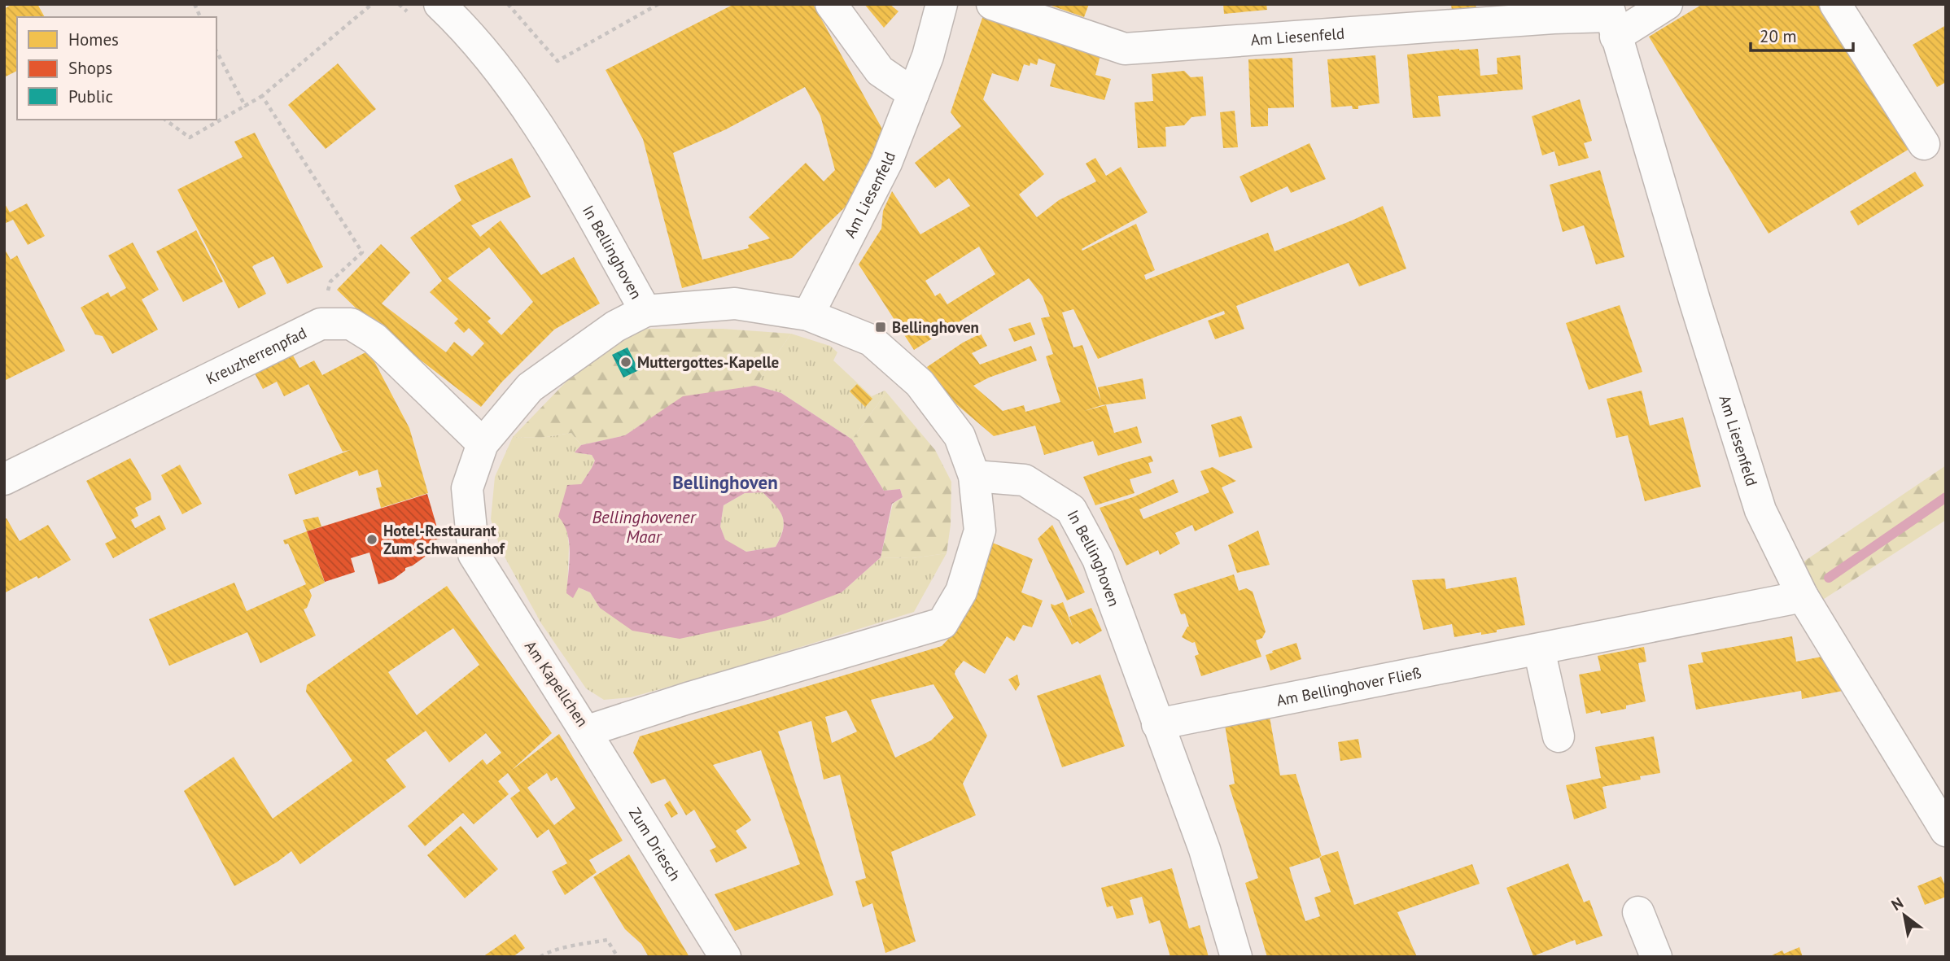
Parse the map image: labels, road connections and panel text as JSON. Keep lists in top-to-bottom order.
{
  "streets": {
    "street": [
      "Am Liesenfeld",
      "In Bellinghoven",
      "Kreuzherrenpfad",
      "Am Kapellchen",
      "Am Bellinghover Fließ",
      "Zum Driesch"
    ]
  },
  "crossings": [
    ["Am Liesenfeld", "In Bellinghoven"],
    ["Am Liesenfeld", "Am Bellinghover Fließ"],
    ["In Bellinghoven", "Am Kapellchen"],
    ["In Bellinghoven", "Am Bellinghover Fließ"],
    ["Kreuzherrenpfad", "Am Kapellchen"],
    ["Am Kapellchen", "Zum Driesch"]
  ],
  "districts": ["Bellinghoven"],
  "water": ["Bellinghovener Maar"],
  "places": {
    "transit": ["Bellinghoven"],
    "other": ["Muttergottes-Kapelle", "Hotel-Restaurant Zum Schwanenhof"]
  },
  "legend": ["Homes", "Shops", "Public"],
  "scale_bar": "20 m",
  "north": "top left"
}
